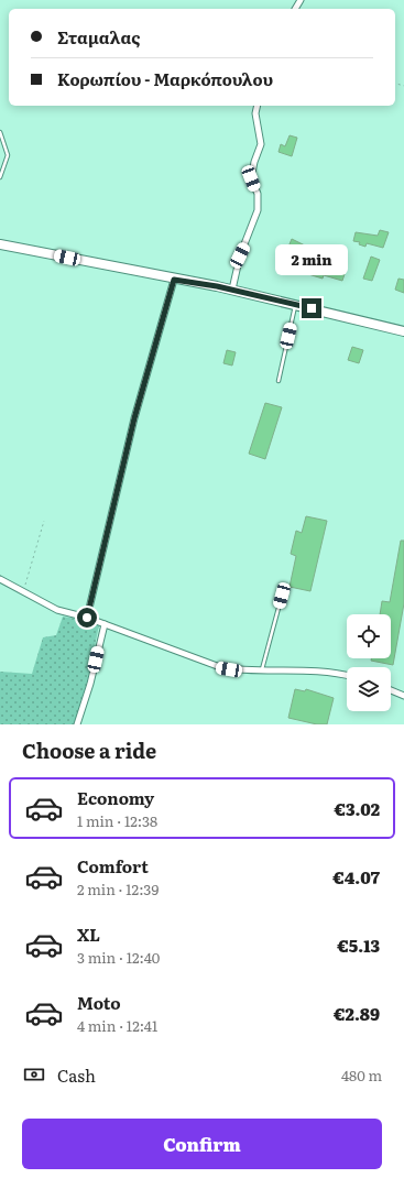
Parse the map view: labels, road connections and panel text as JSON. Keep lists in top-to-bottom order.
{
  "page": {
    "banner": ["Σταμαλας", "Κορωπίου - Μαρκόπουλου"],
    "bubble": "2 min",
    "heading": "Choose a ride",
    "list": [
      {
        "name": "Economy",
        "note": "1 min · 12:38",
        "value": "€3.02"
      },
      {
        "name": "Comfort",
        "note": "2 min · 12:39",
        "value": "€4.07"
      },
      {
        "name": "XL",
        "note": "3 min · 12:40",
        "value": "€5.13"
      },
      {
        "name": "Moto",
        "note": "4 min · 12:41",
        "value": "€2.89"
      }
    ],
    "pay": ["Cash", "480 m"],
    "buttons": "Confirm"
  }
}
